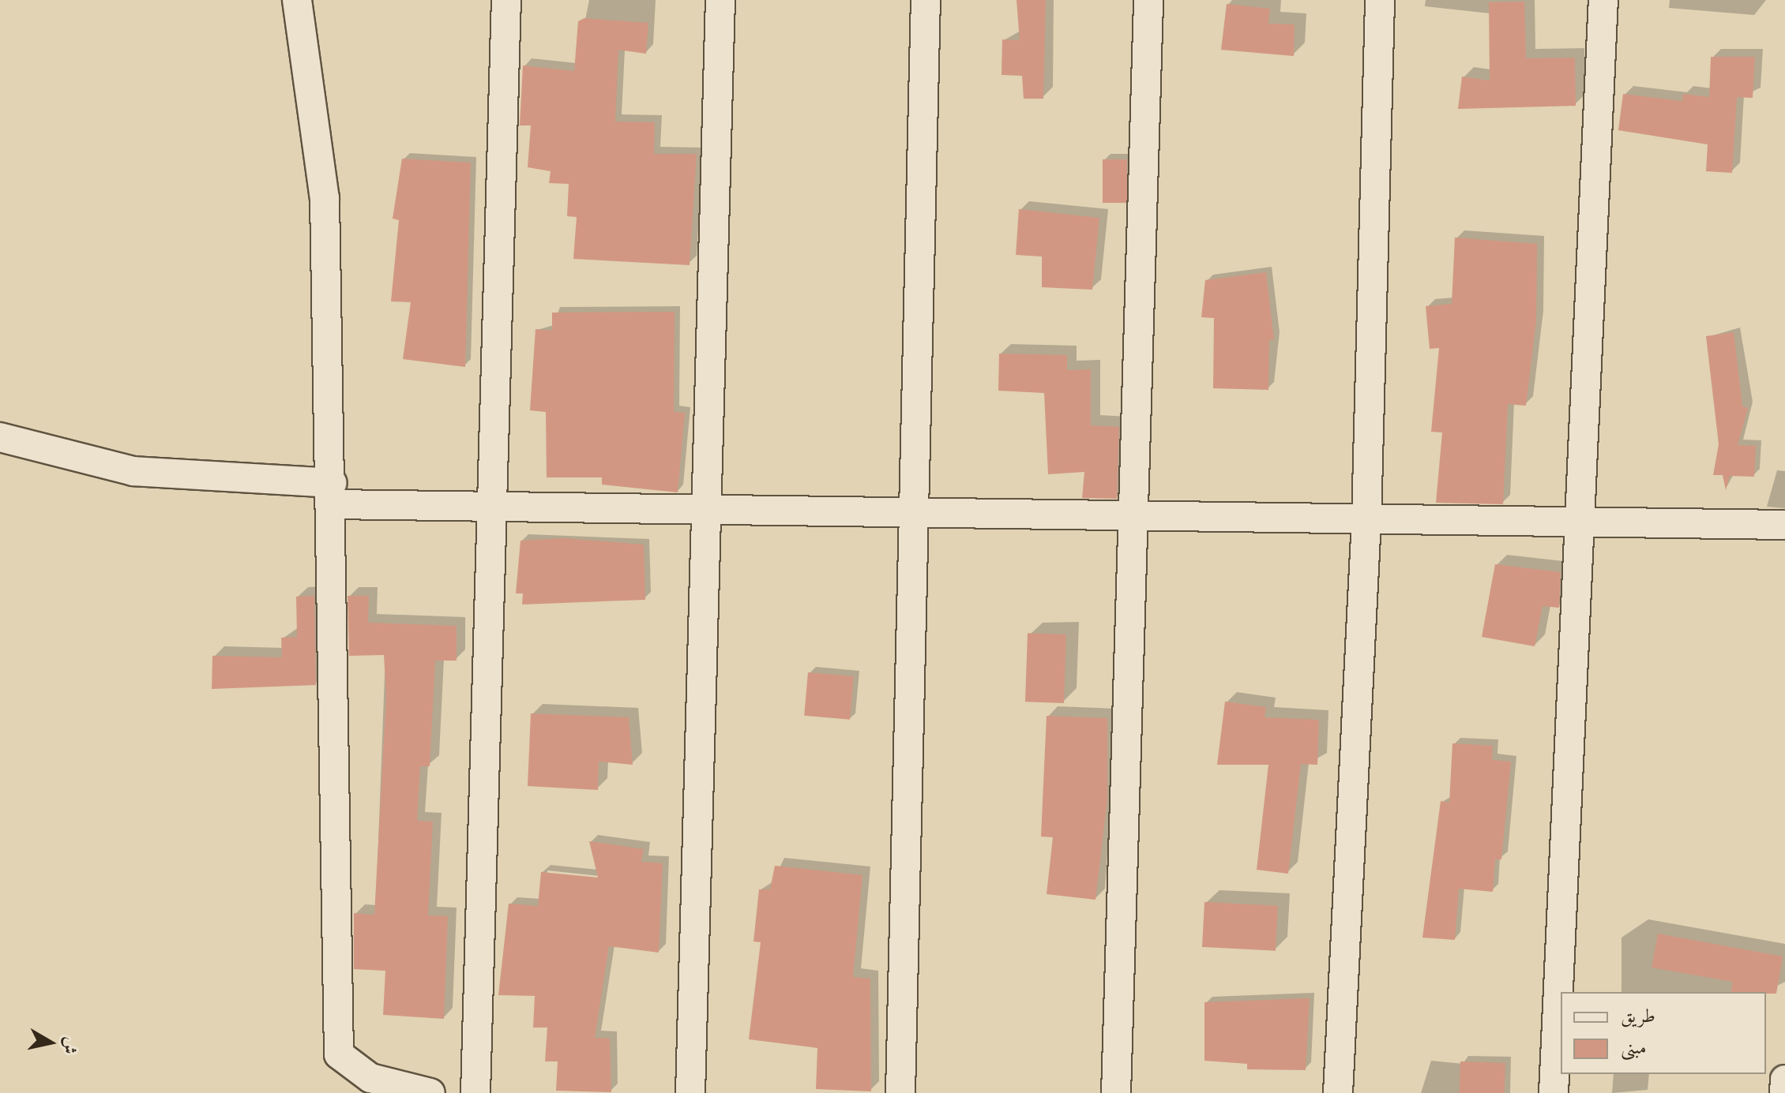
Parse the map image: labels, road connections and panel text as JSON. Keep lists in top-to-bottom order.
{
  "legend": ["طريق", "مبنى"],
  "north": "right"
}
